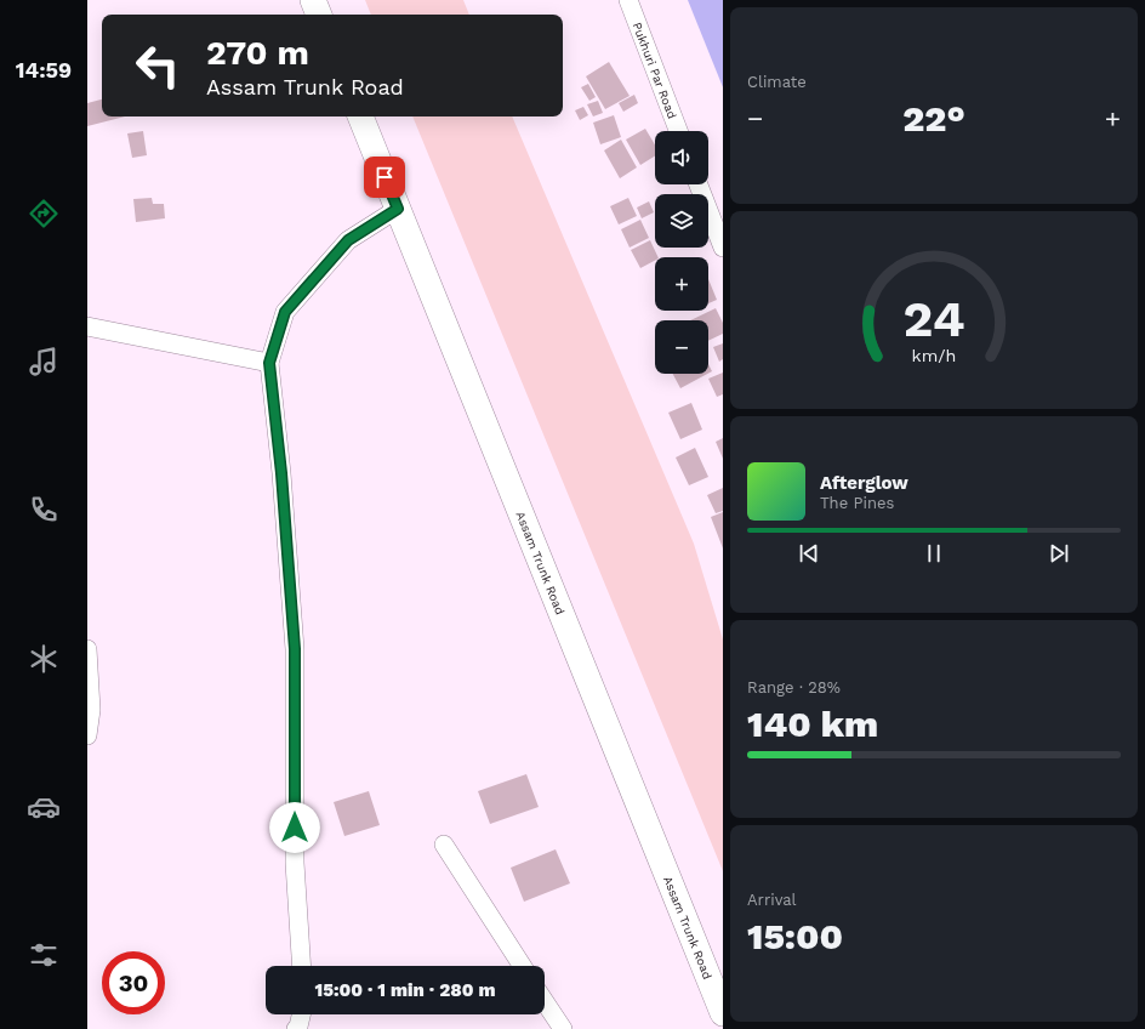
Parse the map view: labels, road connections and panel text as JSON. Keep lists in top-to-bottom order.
{
  "streets": {
    "highway": ["Assam Trunk Road"],
    "street": ["Pukhuri Par Road"]
  },
  "page": {
    "tabs": "14:59",
    "tile": [
      "Climate",
      ["Range · 28%", "140 km"],
      ["Arrival", "15:00"]
    ],
    "turn": ["270 m", "Assam Trunk Road"],
    "heat": ["−", "22°", "+"],
    "map_buttons": ["+", "−"],
    "song": ["Afterglow", "The Pines"],
    "limit": "30",
    "trip": "15:00 · 1 min · 280 m",
    "gauge": ["24", "km/h"]
  }
}
